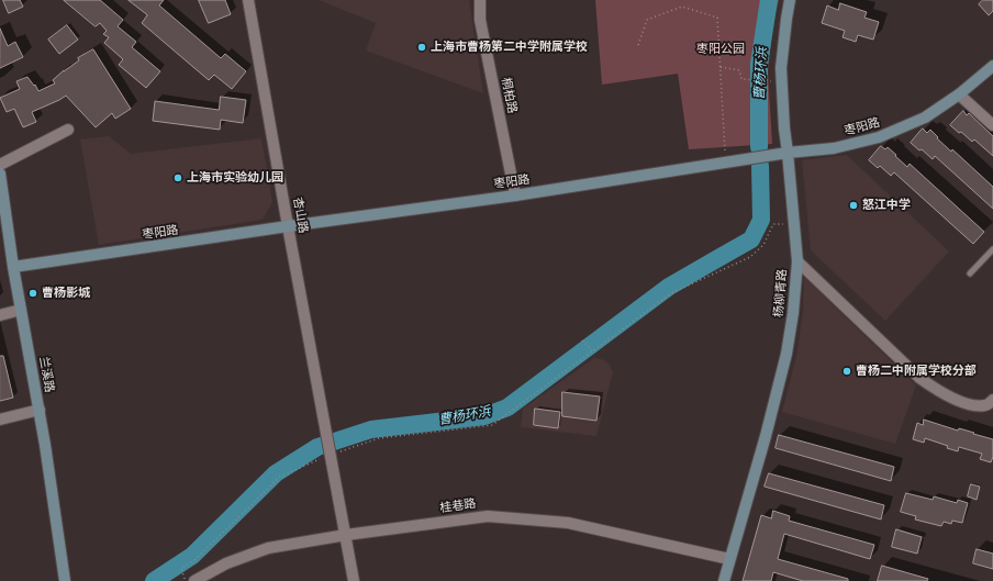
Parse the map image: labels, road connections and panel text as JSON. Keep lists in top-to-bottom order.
{
  "streets": {
    "street": [
      "桐柏路",
      "枣阳路",
      "杏山路",
      "杨柳青路",
      "兰溪路",
      "桂巷路"
    ]
  },
  "crossings": [
    ["桐柏路", "枣阳路"],
    ["枣阳路", "杏山路"],
    ["枣阳路", "杨柳青路"],
    ["枣阳路", "兰溪路"],
    ["杨柳青路", "桂巷路"]
  ],
  "water": ["曹杨环浜"],
  "parks": ["枣阳公园"],
  "places": [
    "上海市曹杨第二中学附属学校",
    "上海市实验幼儿园",
    "怒江中学",
    "曹杨影城",
    "曹杨二中附属学校分部"
  ]
}
